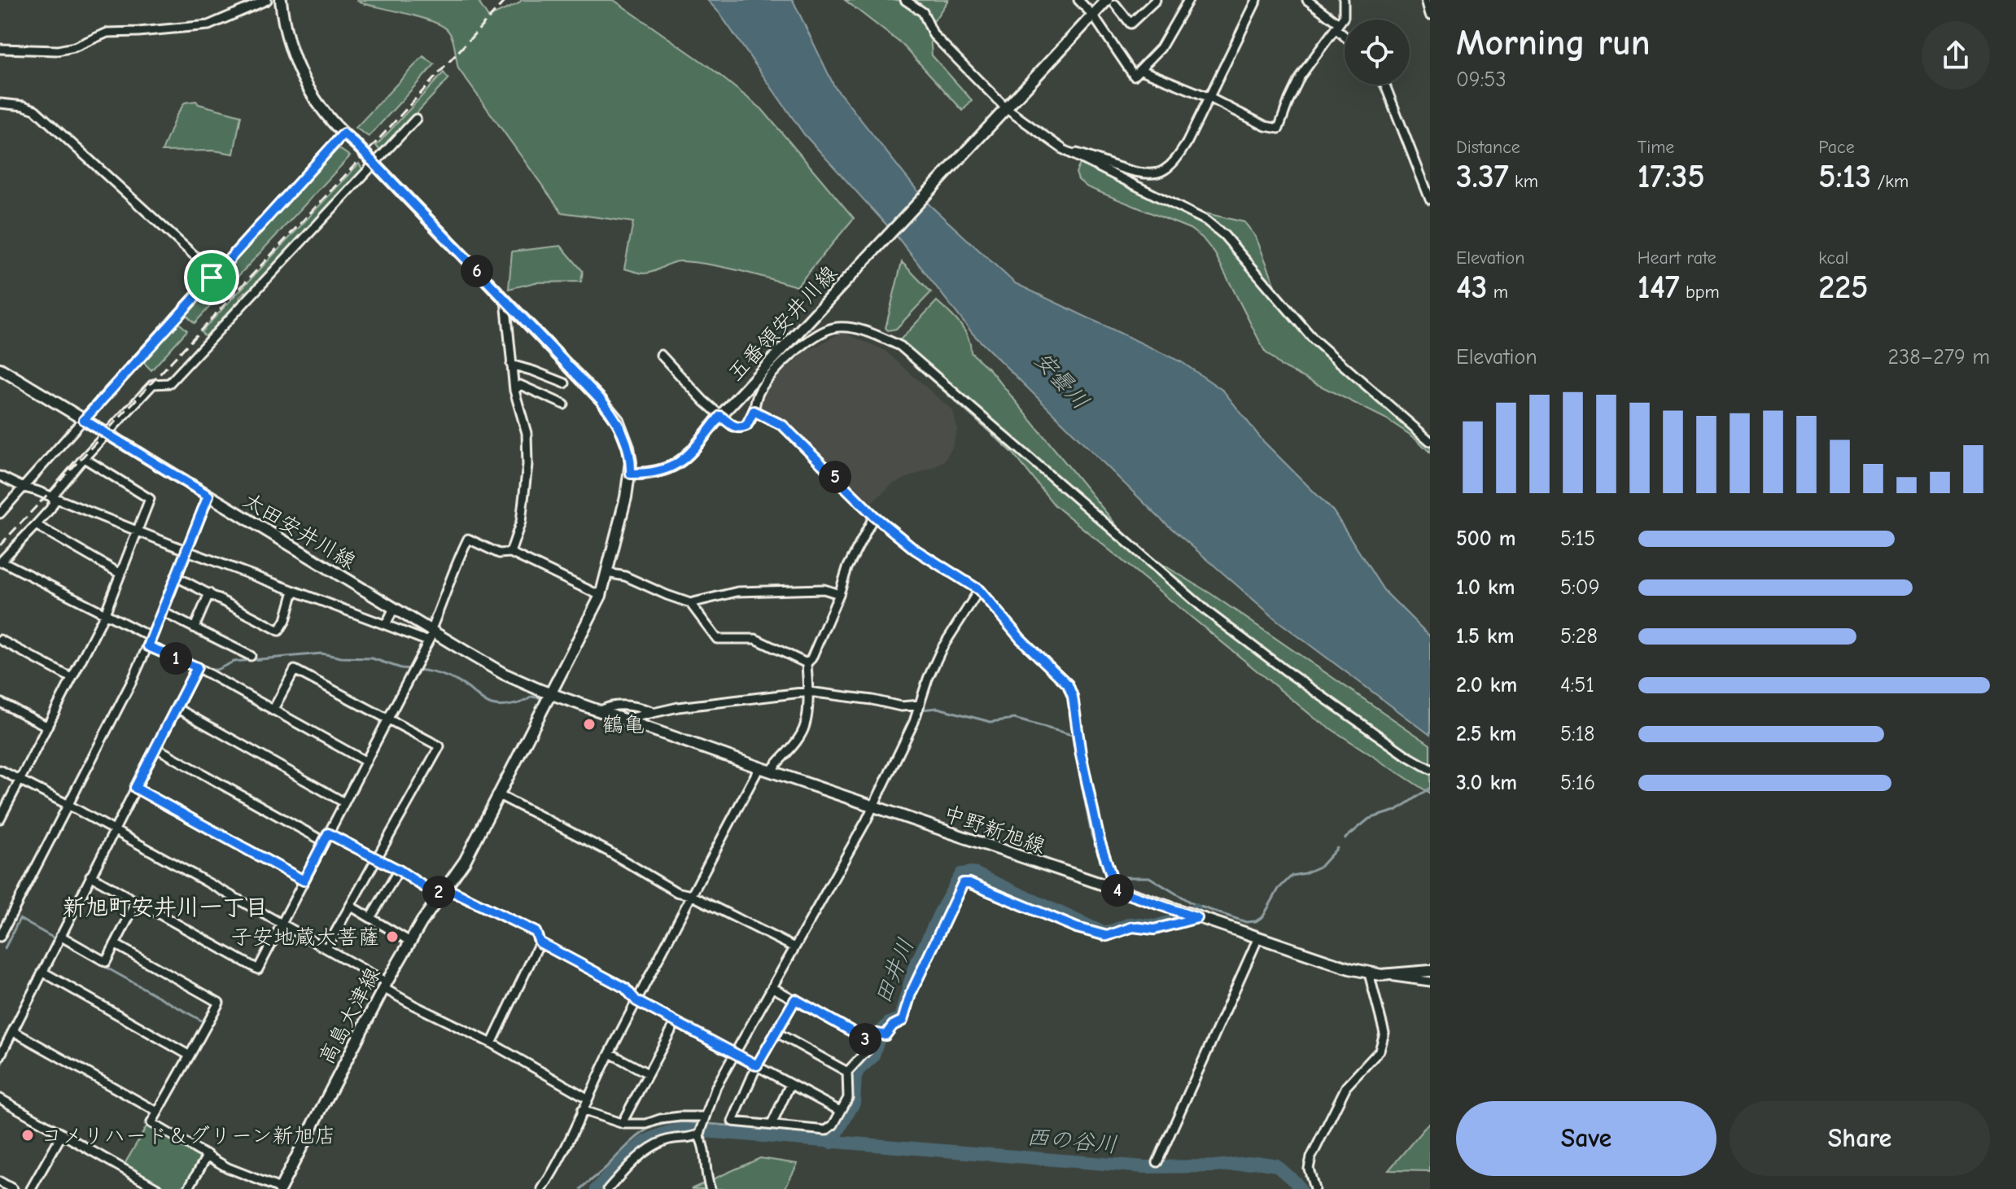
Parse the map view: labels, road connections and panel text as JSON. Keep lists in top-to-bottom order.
{
  "streets": {
    "main road": [
      "五番領安井川線",
      "太田安井川線",
      "中野新旭線",
      "高島大津線"
    ]
  },
  "crossings": [
    ["太田安井川線", "中野新旭線"],
    ["太田安井川線", "高島大津線"],
    ["中野新旭線", "高島大津線"]
  ],
  "districts": ["新旭町安井川一丁目"],
  "water": ["安曇川", "田井川", "西の谷川"],
  "places": ["鶴亀", "子安地蔵大菩薩", "コメリハード＆グリーン新旭店"],
  "page": {
    "heading": ["Morning run", "09:53"],
    "stats": [
      ["Distance", "3.37 km"],
      ["Time", "17:35"],
      ["Pace", "5:13 /km"],
      ["Elevation", "43 m"],
      ["Heart rate", "147 bpm"],
      ["kcal", "225"]
    ],
    "pins": [
      "6",
      "5",
      "1",
      "4",
      "2",
      "3"
    ],
    "chart": ["Elevation", "238–279 m"],
    "list": [
      {
        "name": "500 m",
        "note": "5:15"
      },
      {
        "name": "1.0 km",
        "note": "5:09"
      },
      {
        "name": "1.5 km",
        "note": "5:28"
      },
      {
        "name": "2.0 km",
        "note": "4:51"
      },
      {
        "name": "2.5 km",
        "note": "5:18"
      },
      {
        "name": "3.0 km",
        "note": "5:16"
      }
    ],
    "buttons": ["Save", "Share"]
  }
}
